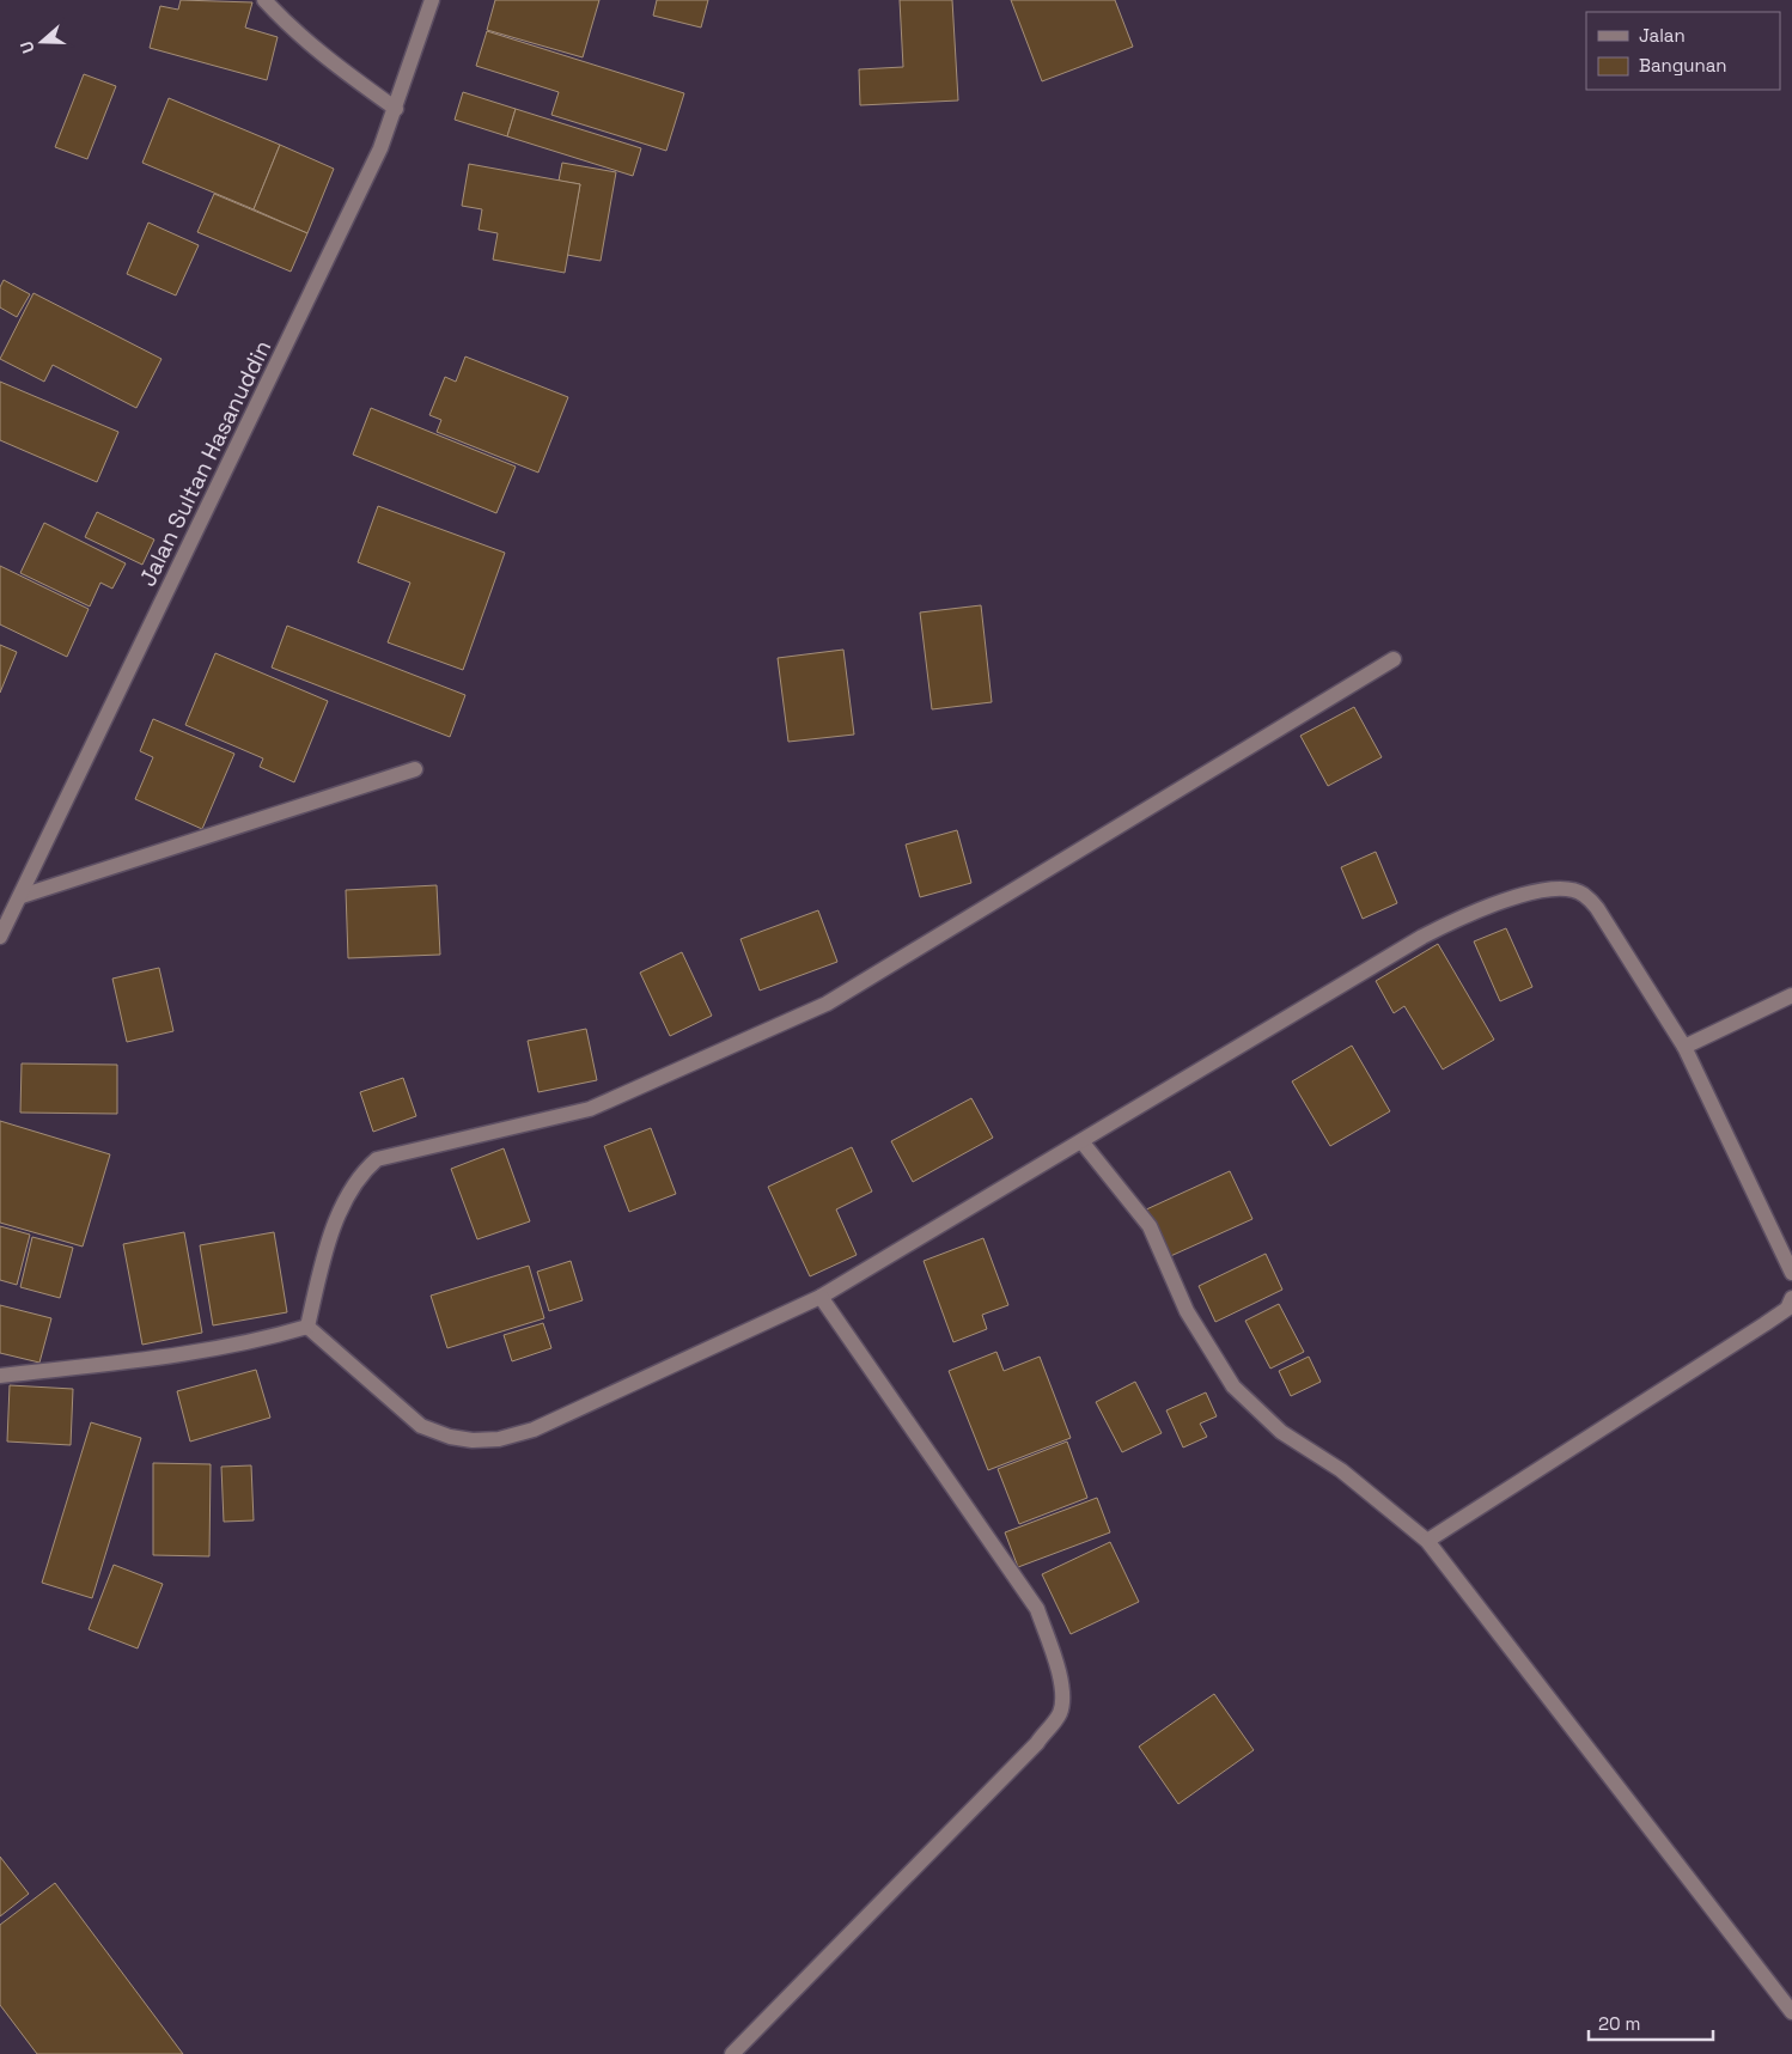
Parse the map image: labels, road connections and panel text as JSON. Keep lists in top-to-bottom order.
{
  "streets": {
    "street": ["Jalan Sultan Hasanuddin"]
  },
  "legend": ["Jalan", "Bangunan"],
  "scale_bar": "20 m",
  "north": "left"
}
